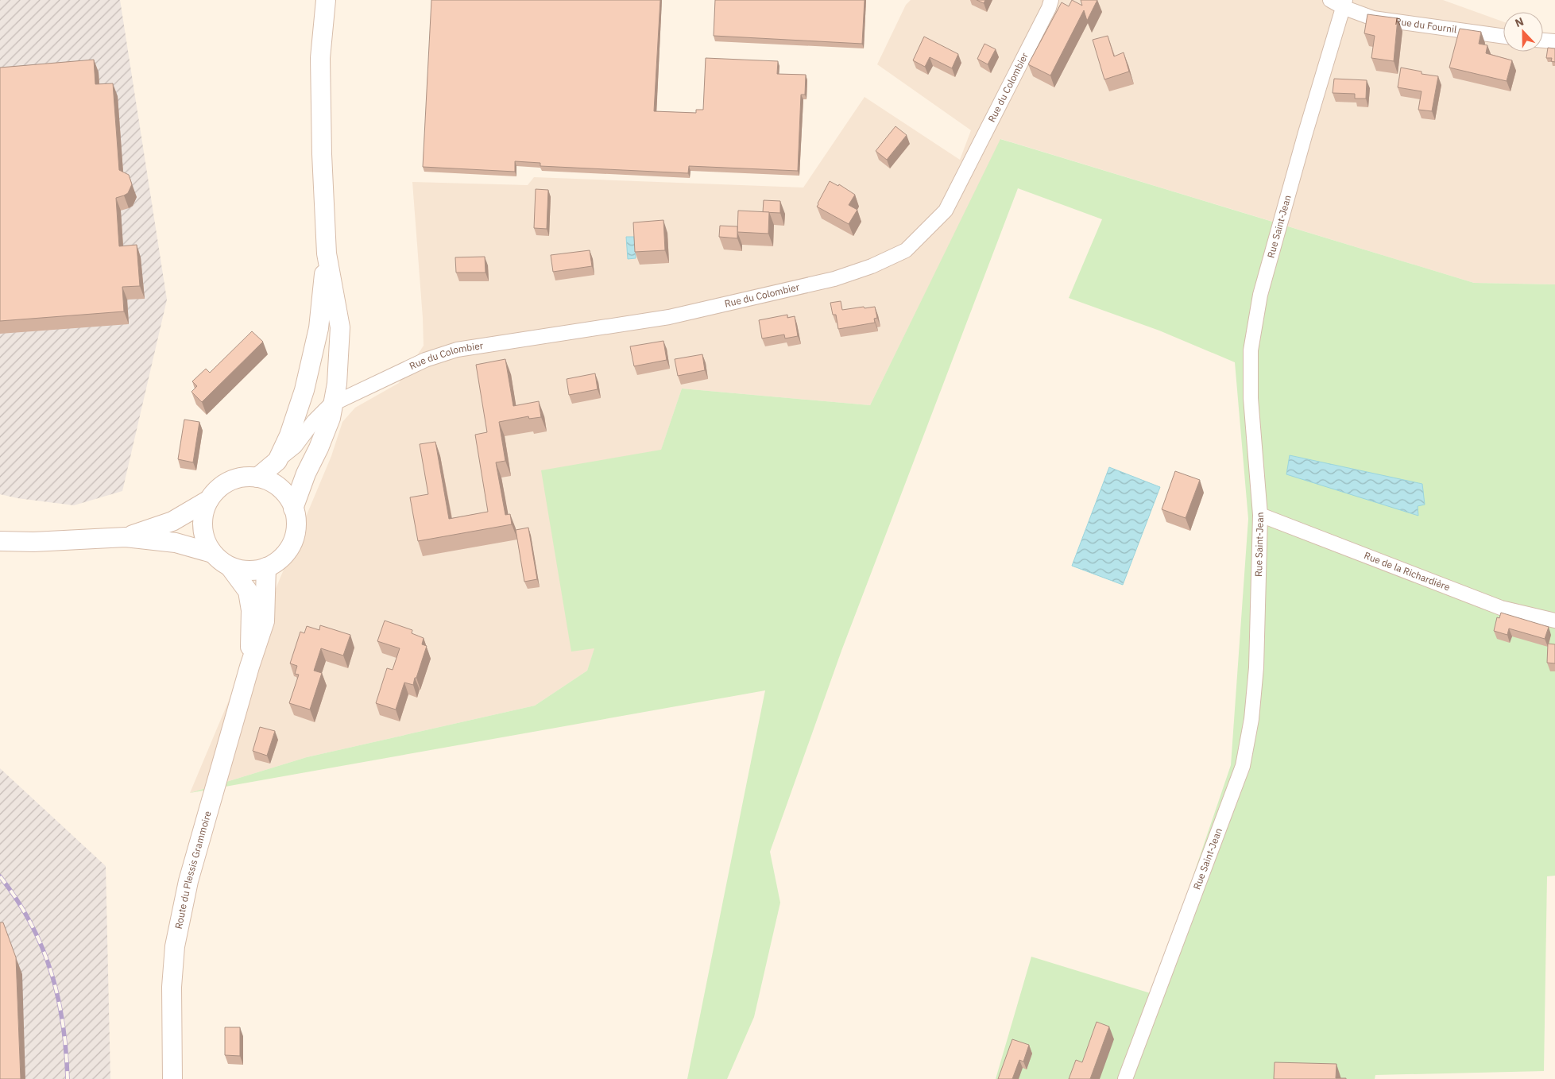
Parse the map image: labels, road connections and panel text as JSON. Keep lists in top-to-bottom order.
{
  "streets": {
    "street": [
      "Rue du Fournil",
      "Rue du Colombier",
      "Rue Saint-Jean",
      "Rue de la Richardière",
      "Route du Plessis Grammoire"
    ]
  },
  "crossings": [
    ["Rue du Fournil", "Rue Saint-Jean"],
    ["Rue Saint-Jean", "Rue de la Richardière"]
  ],
  "north": "top"
}
